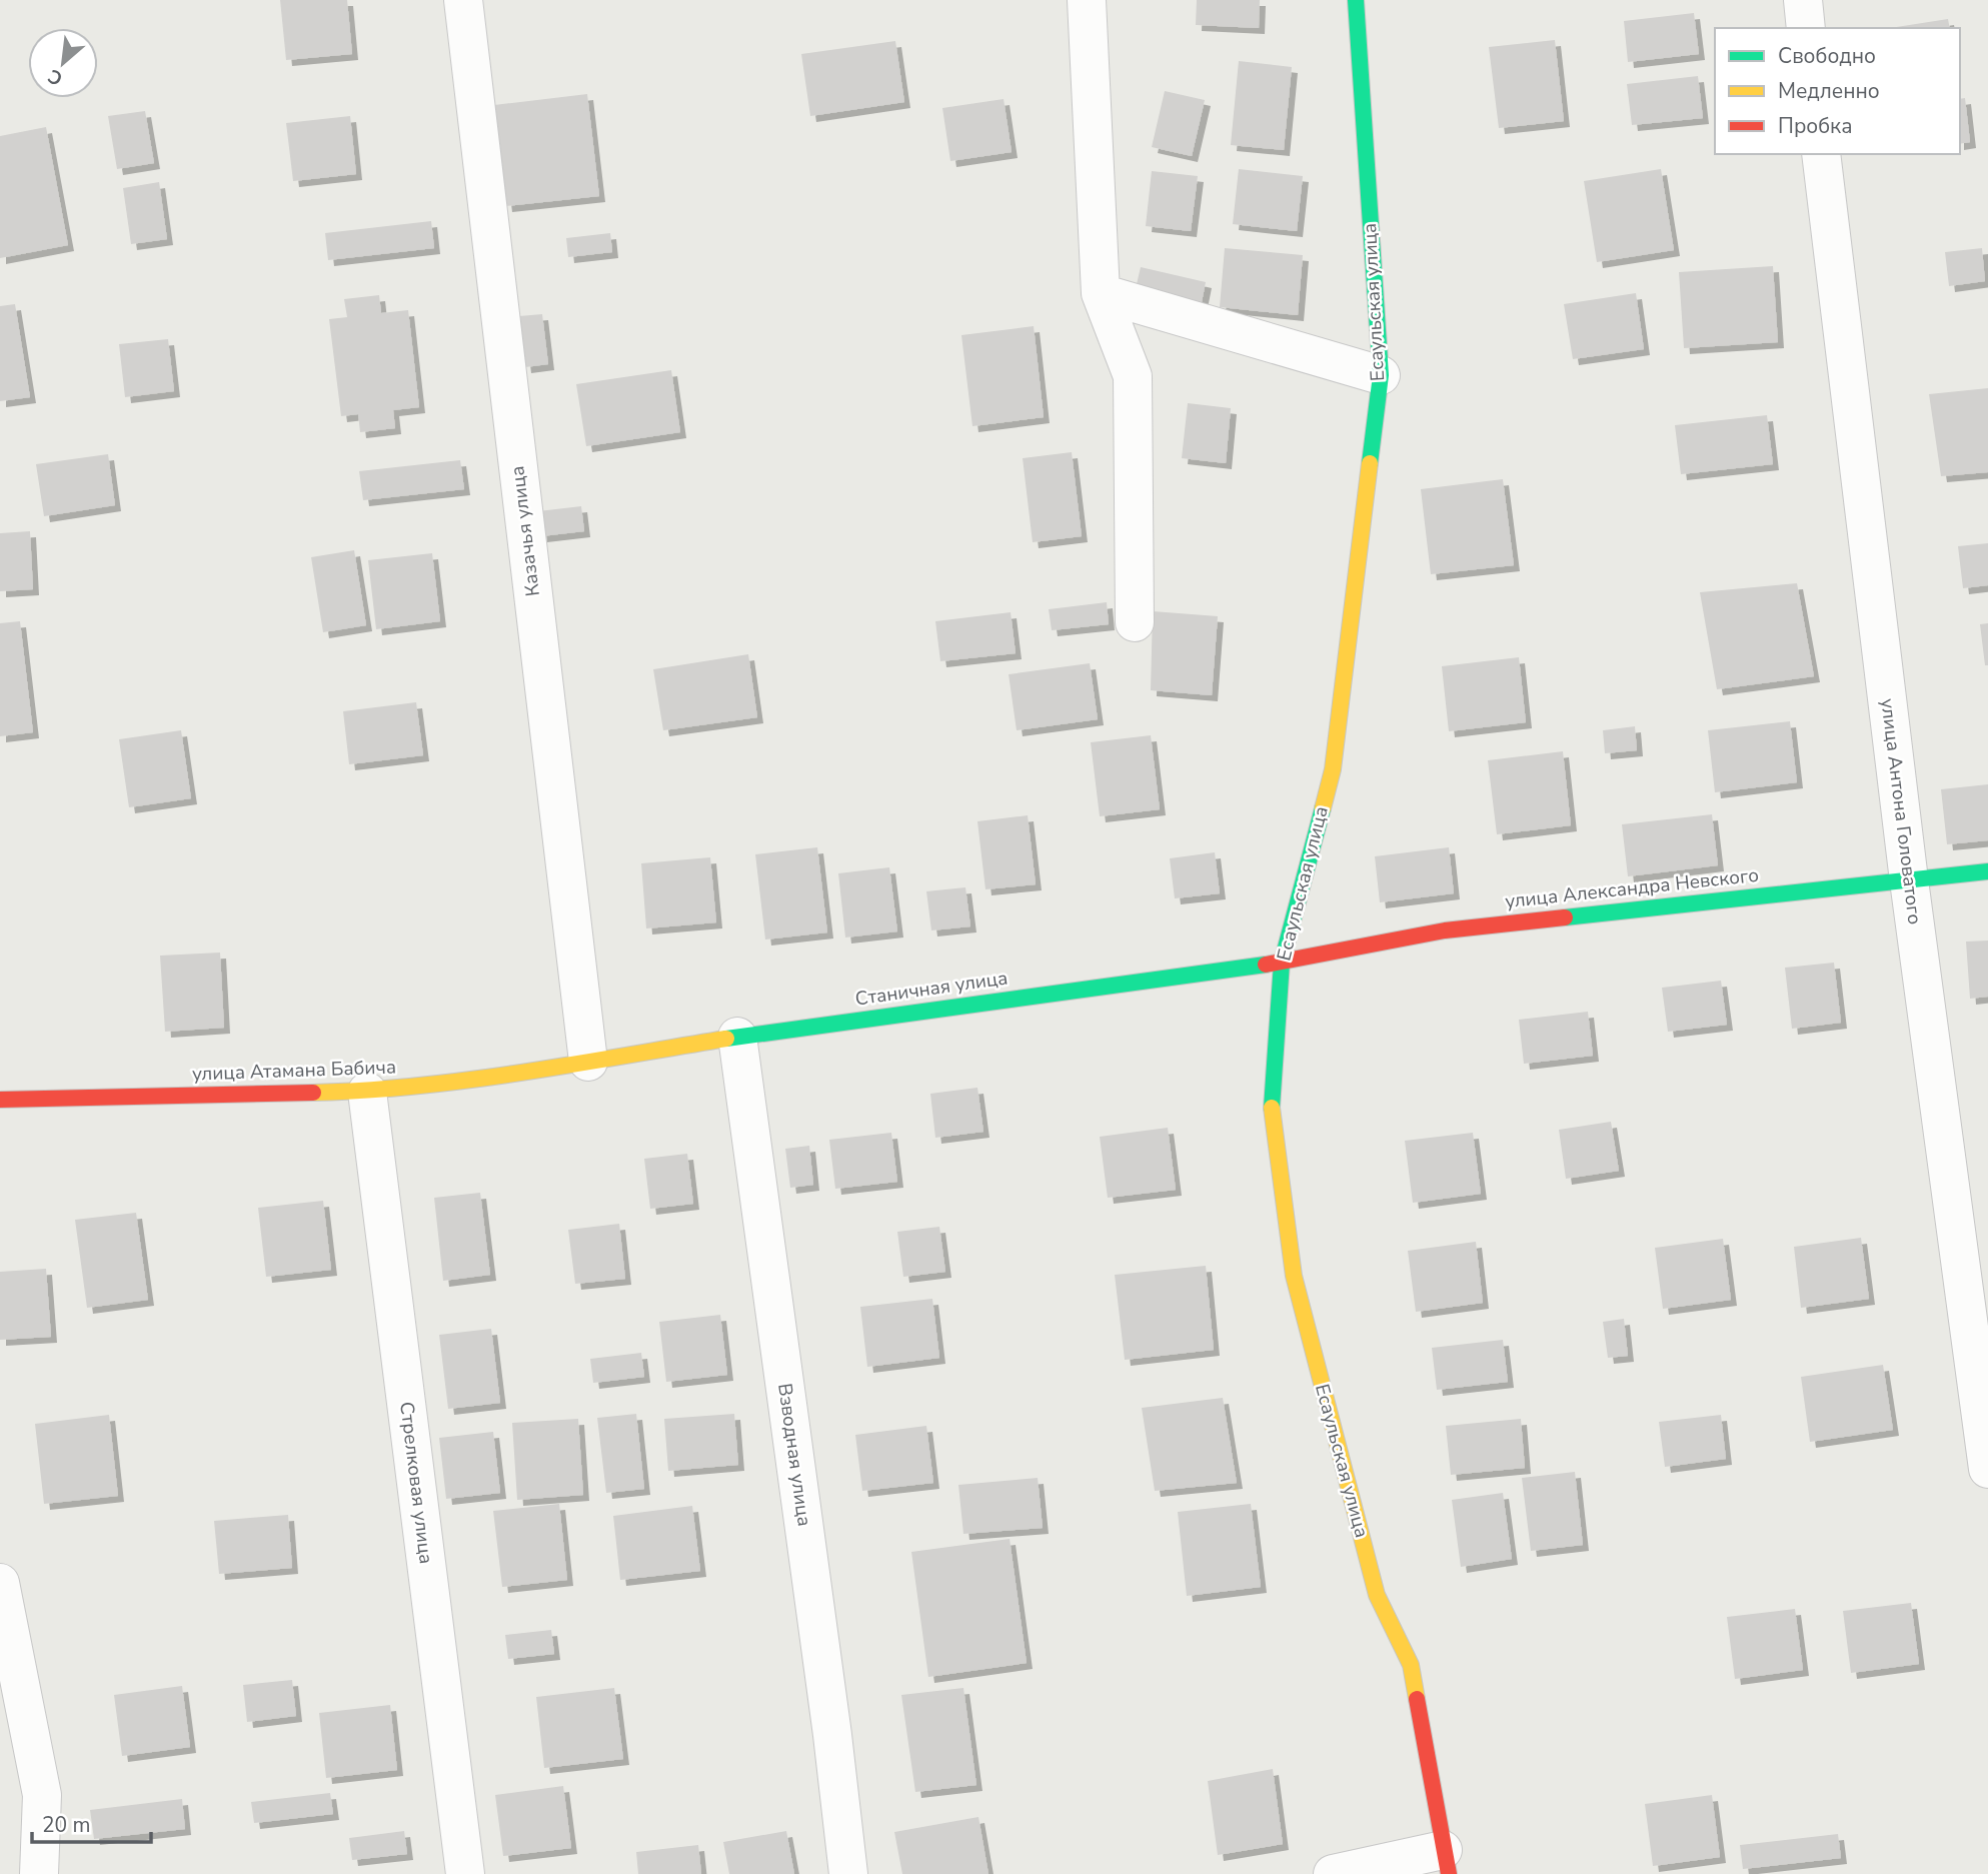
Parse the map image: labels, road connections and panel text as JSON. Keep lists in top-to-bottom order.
{
  "streets": {
    "street": [
      "Есаульская улица",
      "Казачья улица",
      "улица Антона Головатого",
      "улица Александра Невского",
      "Станичная улица",
      "улица Атамана Бабича",
      "Взводная улица",
      "Стрелковая улица"
    ]
  },
  "crossings": [
    ["Есаульская улица", "улица Александра Невского"],
    ["Есаульская улица", "Станичная улица"],
    ["Казачья улица", "Станичная улица"],
    ["Казачья улица", "улица Атамана Бабича"],
    ["улица Антона Головатого", "улица Александра Невского"],
    ["улица Александра Невского", "Станичная улица"],
    ["Станичная улица", "улица Атамана Бабича"],
    ["Станичная улица", "Взводная улица"],
    ["улица Атамана Бабича", "Стрелковая улица"]
  ],
  "legend": ["Свободно", "Медленно", "Пробка"],
  "scale_bar": "20 m",
  "north": "bottom left"
}
